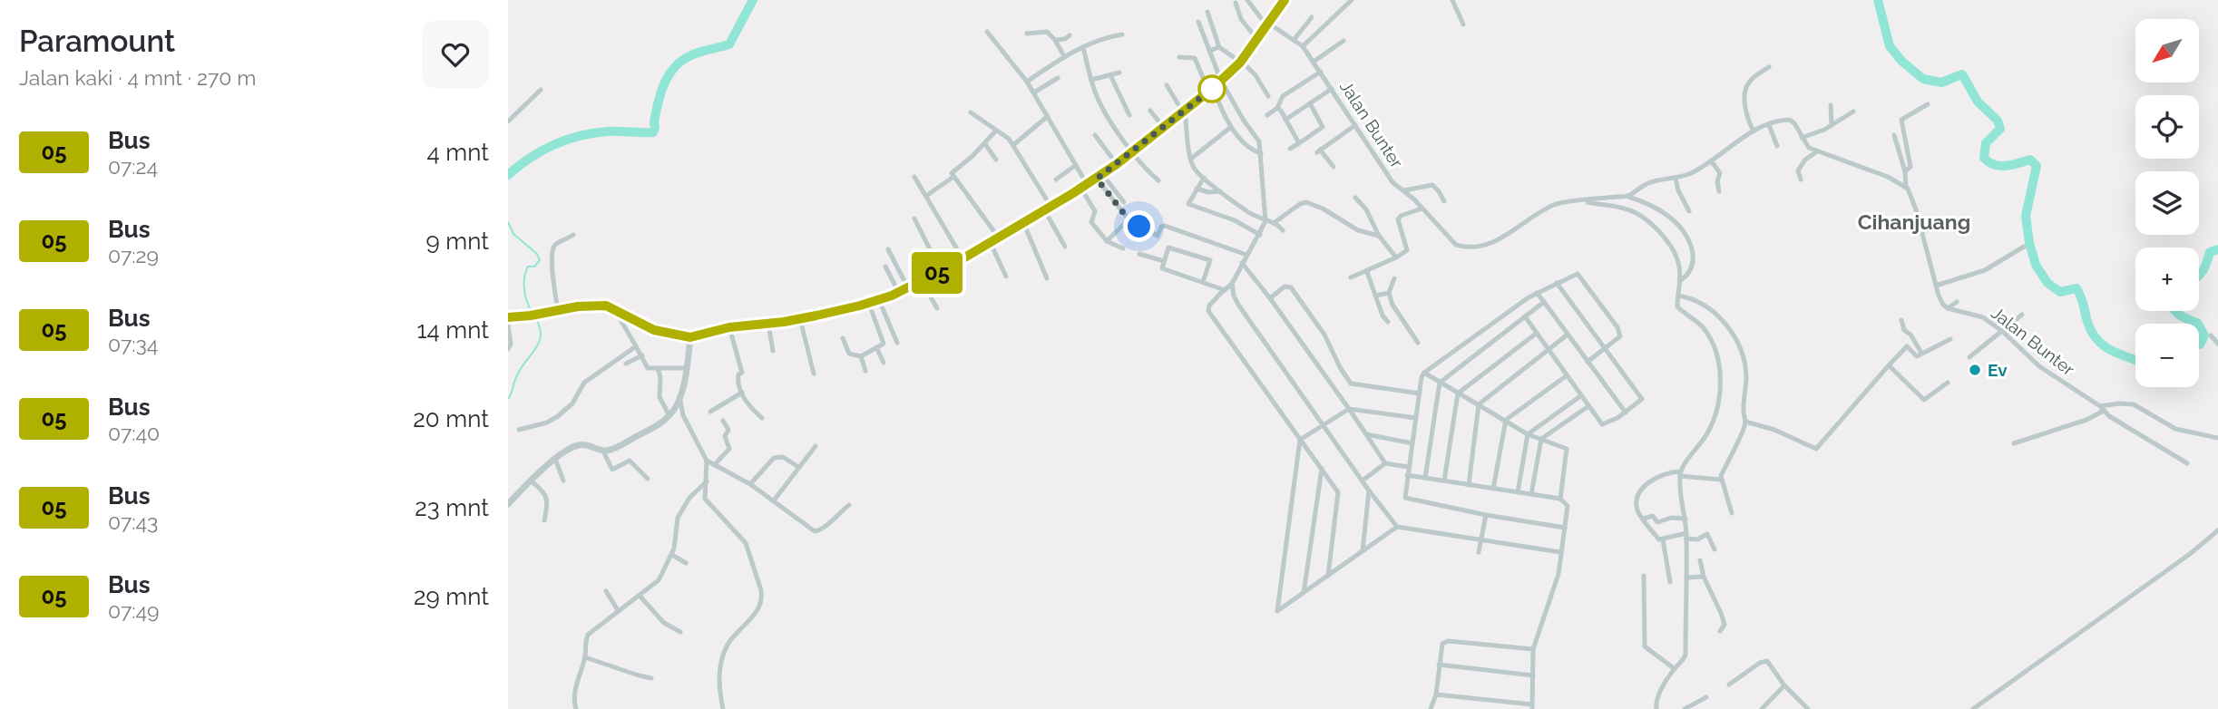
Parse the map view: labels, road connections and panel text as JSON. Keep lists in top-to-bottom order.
{
  "streets": {
    "street": ["Jalan Bunter"]
  },
  "districts": ["Cihanjuang"],
  "places": ["Ev"],
  "lines": ["bus line 05"],
  "north": "bottom left",
  "page": {
    "heading": ["Paramount", "Jalan kaki · 4 mnt · 270 m"],
    "on_map": "05",
    "map_buttons": ["+", "−"],
    "list": [
      {
        "mark": "05",
        "name": "Bus",
        "note": "07:24",
        "value": "4 mnt"
      },
      {
        "mark": "05",
        "name": "Bus",
        "note": "07:29",
        "value": "9 mnt"
      },
      {
        "mark": "05",
        "name": "Bus",
        "note": "07:34",
        "value": "14 mnt"
      },
      {
        "mark": "05",
        "name": "Bus",
        "note": "07:40",
        "value": "20 mnt"
      },
      {
        "mark": "05",
        "name": "Bus",
        "note": "07:43",
        "value": "23 mnt"
      },
      {
        "mark": "05",
        "name": "Bus",
        "note": "07:49",
        "value": "29 mnt"
      }
    ]
  }
}
